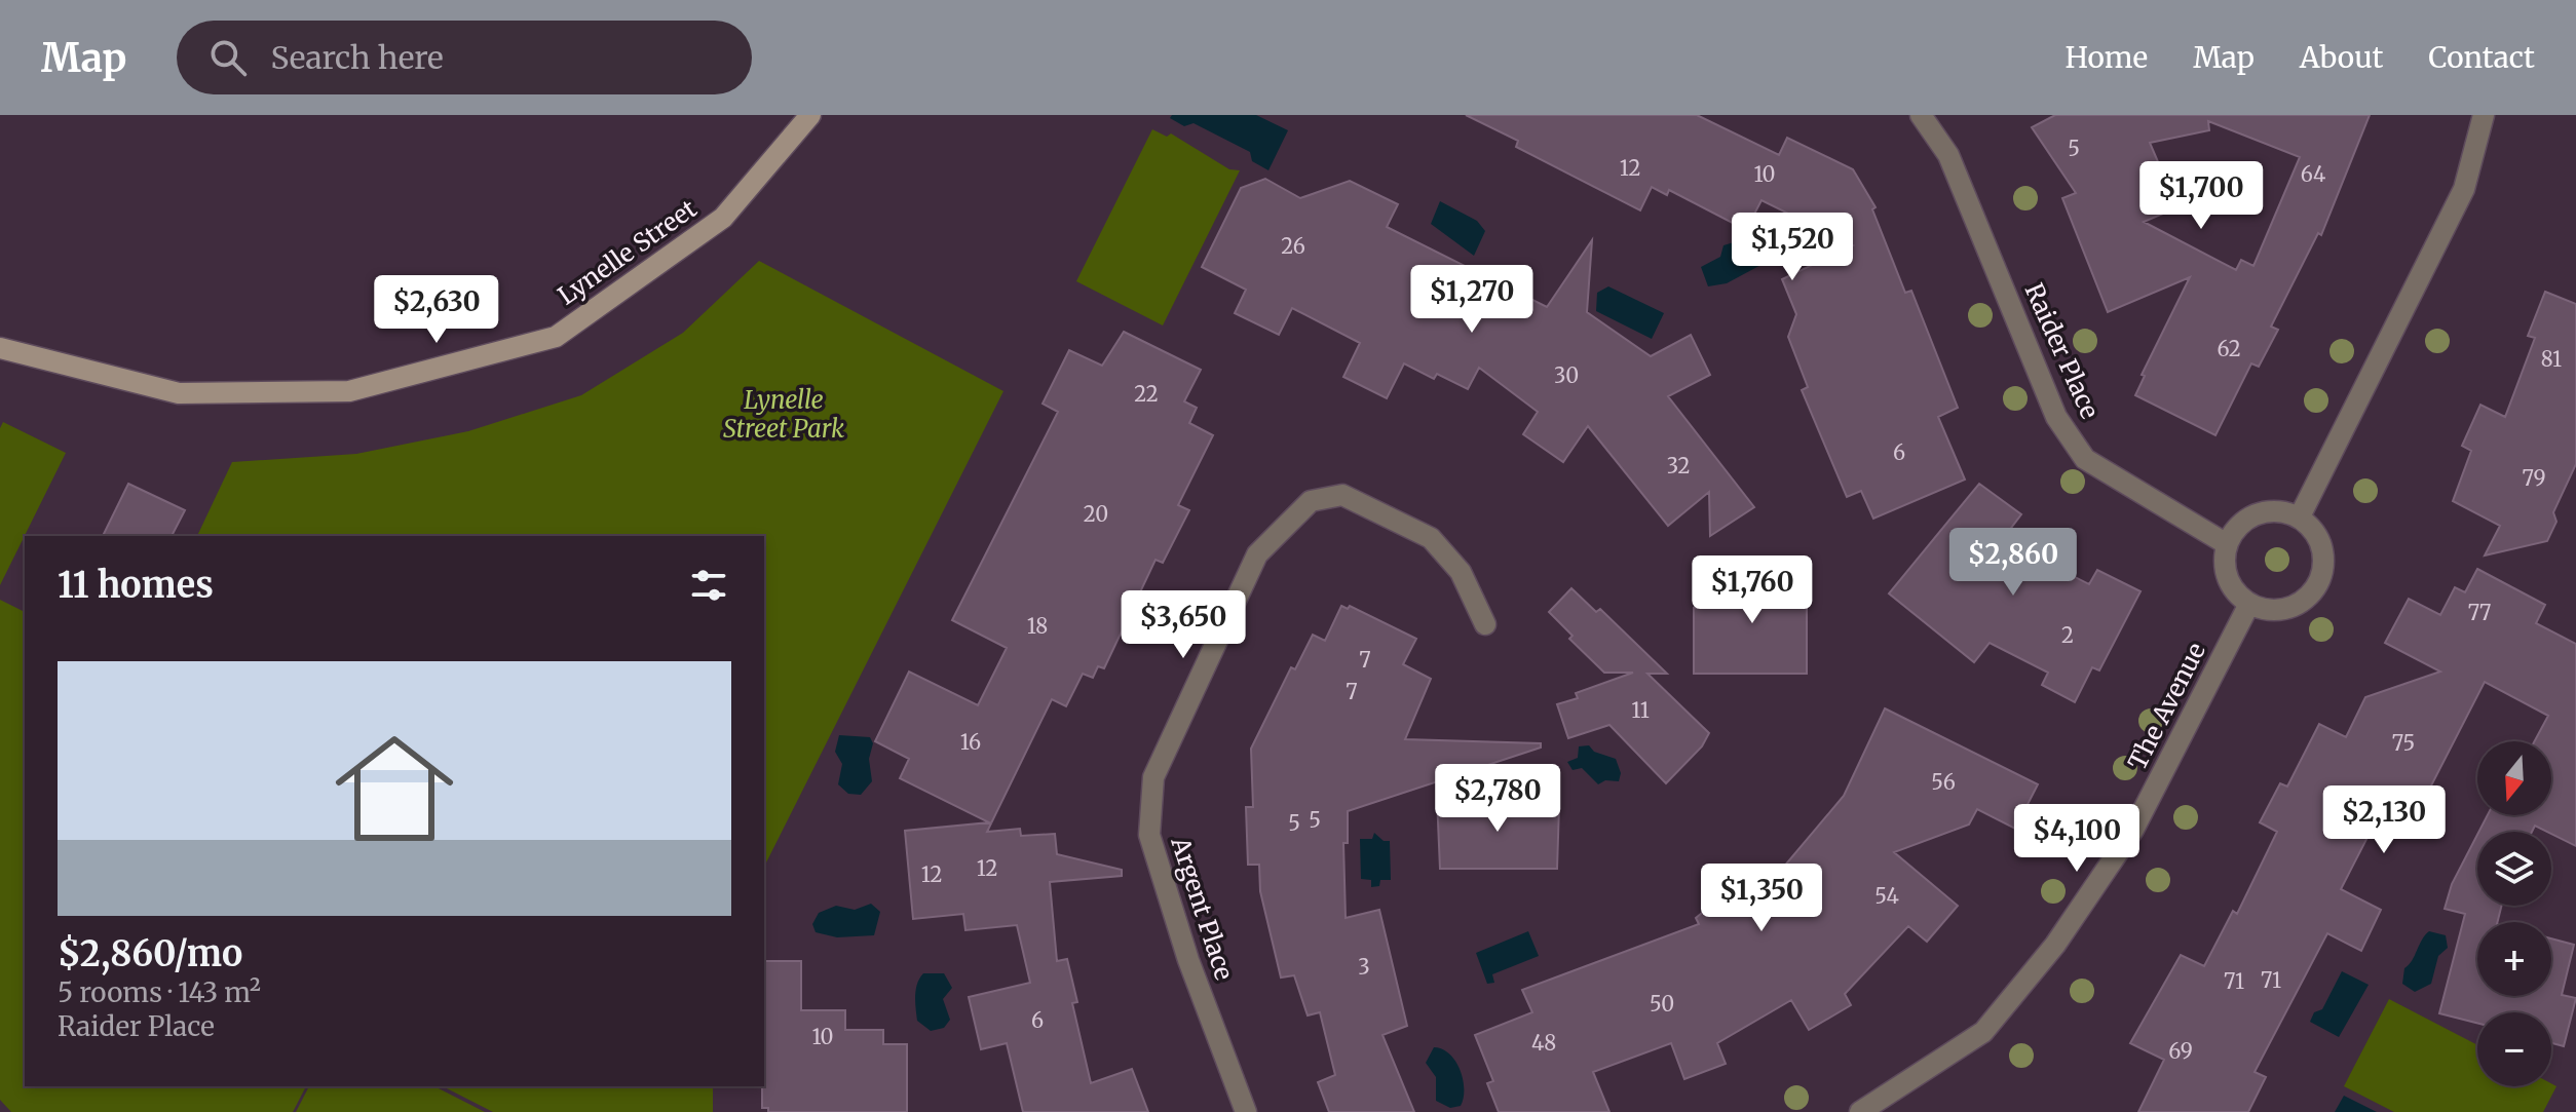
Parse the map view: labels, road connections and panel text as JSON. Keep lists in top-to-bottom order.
{
  "streets": {
    "street": [
      "Lynelle Street",
      "Raider Place",
      "The Avenue",
      "Argent Place"
    ]
  },
  "crossings": [
    ["Raider Place", "The Avenue"]
  ],
  "parks": ["Lynelle Street Park"],
  "house_numbers": [
    "5",
    "12",
    "10",
    "64",
    "26",
    "62",
    "81",
    "30",
    "22",
    "6",
    "32",
    "79",
    "20",
    "77",
    "18",
    "2",
    "7",
    "7",
    "11",
    "16",
    "75",
    "56",
    "5",
    "5",
    "12",
    "12",
    "54",
    "3",
    "71",
    "71",
    "50",
    "6",
    "10",
    "48",
    "69"
  ],
  "north": "bottom",
  "page": {
    "header": "Map",
    "search": "Search here",
    "nav": [
      "Home",
      "Map",
      "About",
      "Contact"
    ],
    "price": [
      "$1,700",
      "$1,520",
      "$1,270",
      "$2,630",
      "$2,860",
      "$1,760",
      "$3,650",
      "$2,780",
      "$2,130",
      "$4,100",
      "$1,350"
    ],
    "heading": "11 homes",
    "list": [
      {
        "name": "$2,860/mo",
        "note": "5 rooms · 143 m² · Raider Place"
      }
    ],
    "map_buttons": ["+", "−"]
  }
}
